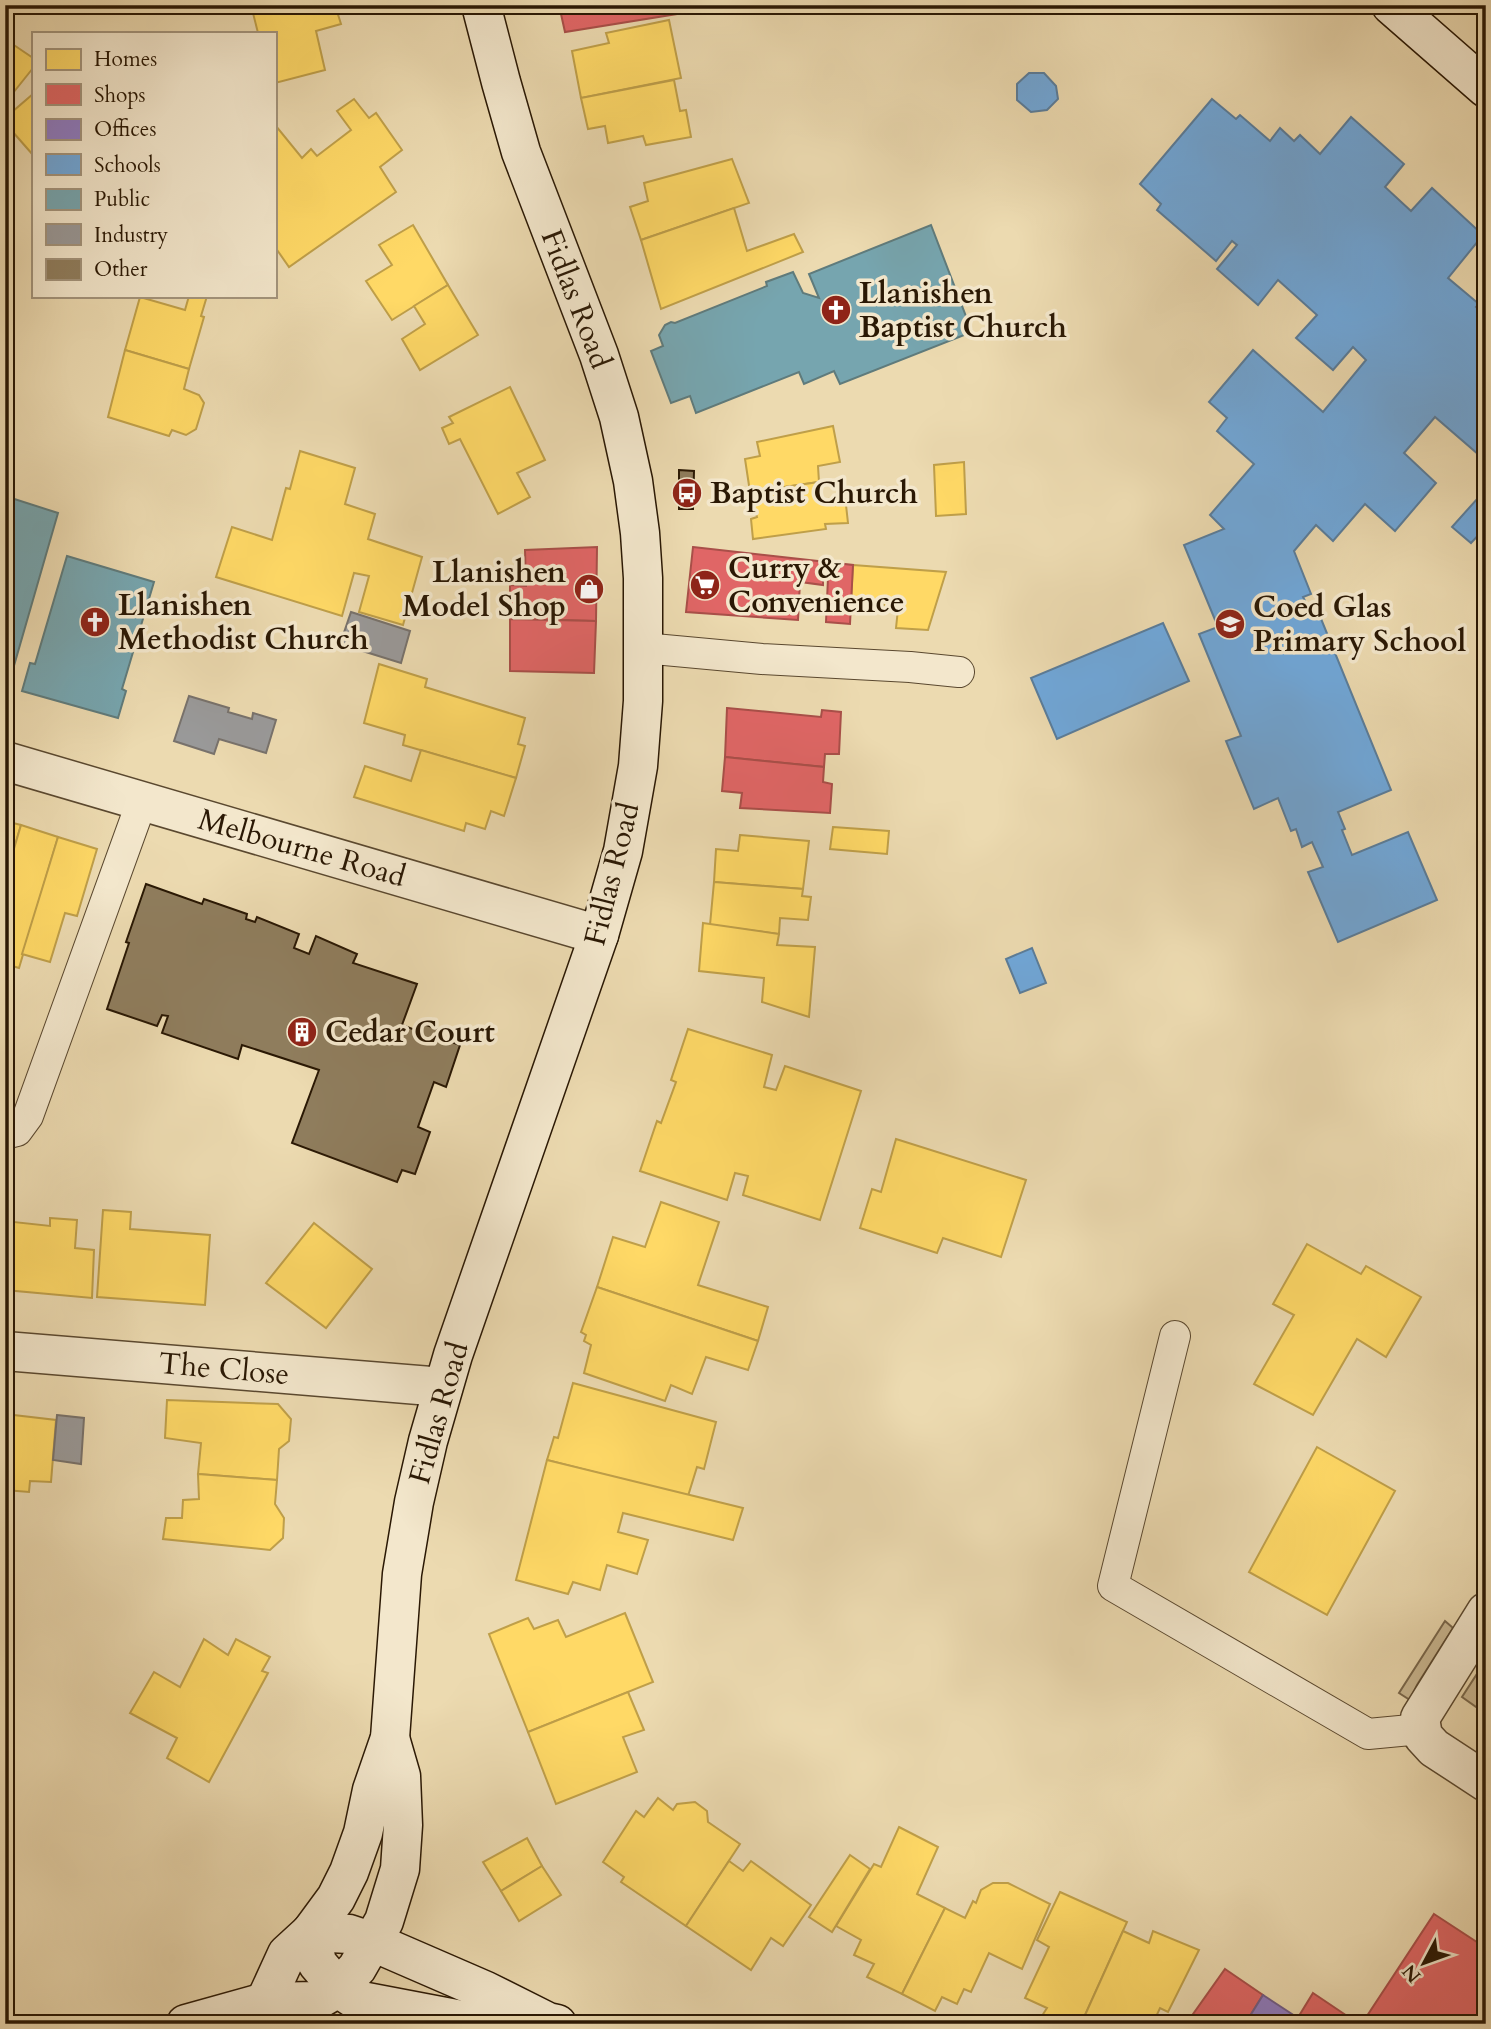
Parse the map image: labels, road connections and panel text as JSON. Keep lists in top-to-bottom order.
{
  "streets": {
    "street": ["Fidlas Road", "Melbourne Road", "The Close"]
  },
  "crossings": [
    ["Fidlas Road", "Melbourne Road"],
    ["Fidlas Road", "The Close"]
  ],
  "places": {
    "church": ["Llanishen Baptist Church", "Llanishen Methodist Church"],
    "bus stop": ["Baptist Church"],
    "supermarket": ["Curry & Convenience"],
    "shop": ["Llanishen Model Shop"],
    "school or university": ["Coed Glas Primary School"],
    "building": ["Cedar Court"]
  },
  "legend": [
    "Homes",
    "Shops",
    "Offices",
    "Schools",
    "Public",
    "Industry",
    "Other"
  ],
  "north": "bottom left"
}
